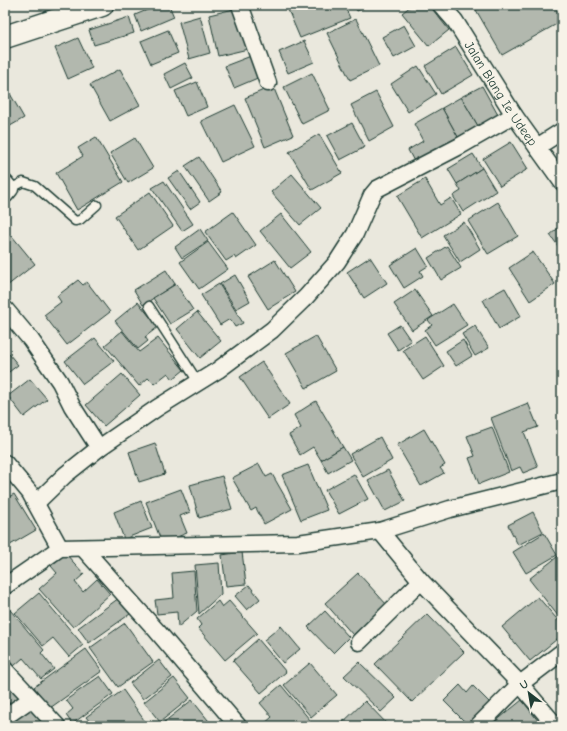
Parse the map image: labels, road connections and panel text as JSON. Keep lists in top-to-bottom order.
{
  "streets": {
    "street": ["Jalan Blang Ie Udeep"]
  },
  "north": "top left"
}
